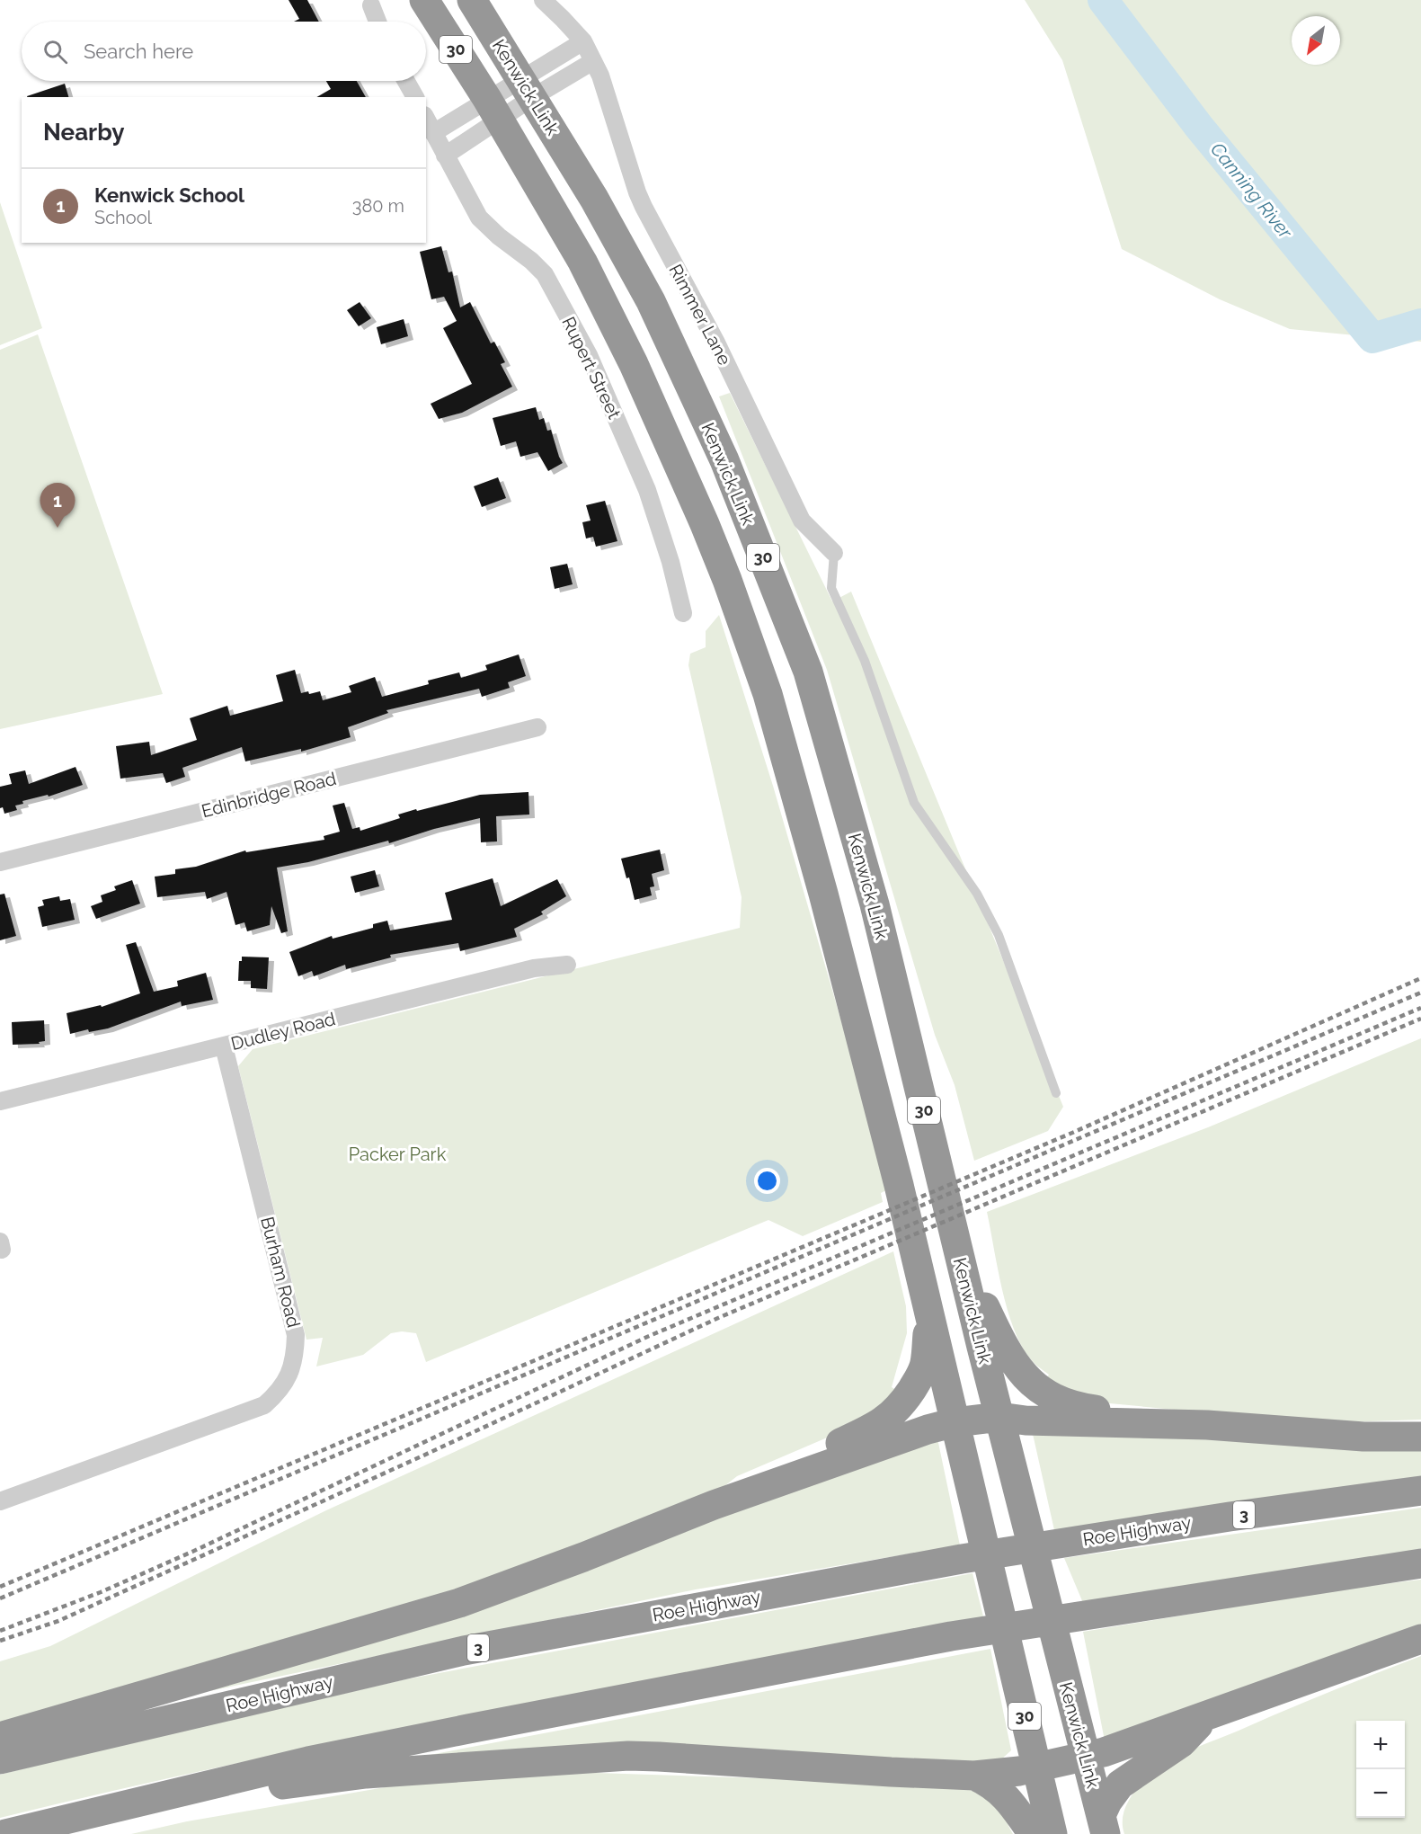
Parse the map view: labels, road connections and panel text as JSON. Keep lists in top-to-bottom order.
{
  "streets": {
    "highway": [
      "30",
      "Kenwick Link",
      "3",
      "Roe Highway"
    ],
    "street": [
      "Rimmer Lane",
      "Rupert Street",
      "Edinbridge Road",
      "Dudley Road",
      "Burham Road"
    ]
  },
  "crossings": [
    ["Dudley Road", "Burham Road"]
  ],
  "water": ["Canning River"],
  "parks": ["Packer Park"],
  "north": "bottom left",
  "page": {
    "search": "Search here",
    "heading": "Nearby",
    "list": [
      {
        "mark": "1",
        "name": "Kenwick School",
        "note": "School",
        "value": "380 m"
      }
    ],
    "pins": "1",
    "map_buttons": ["+", "−"]
  }
}
